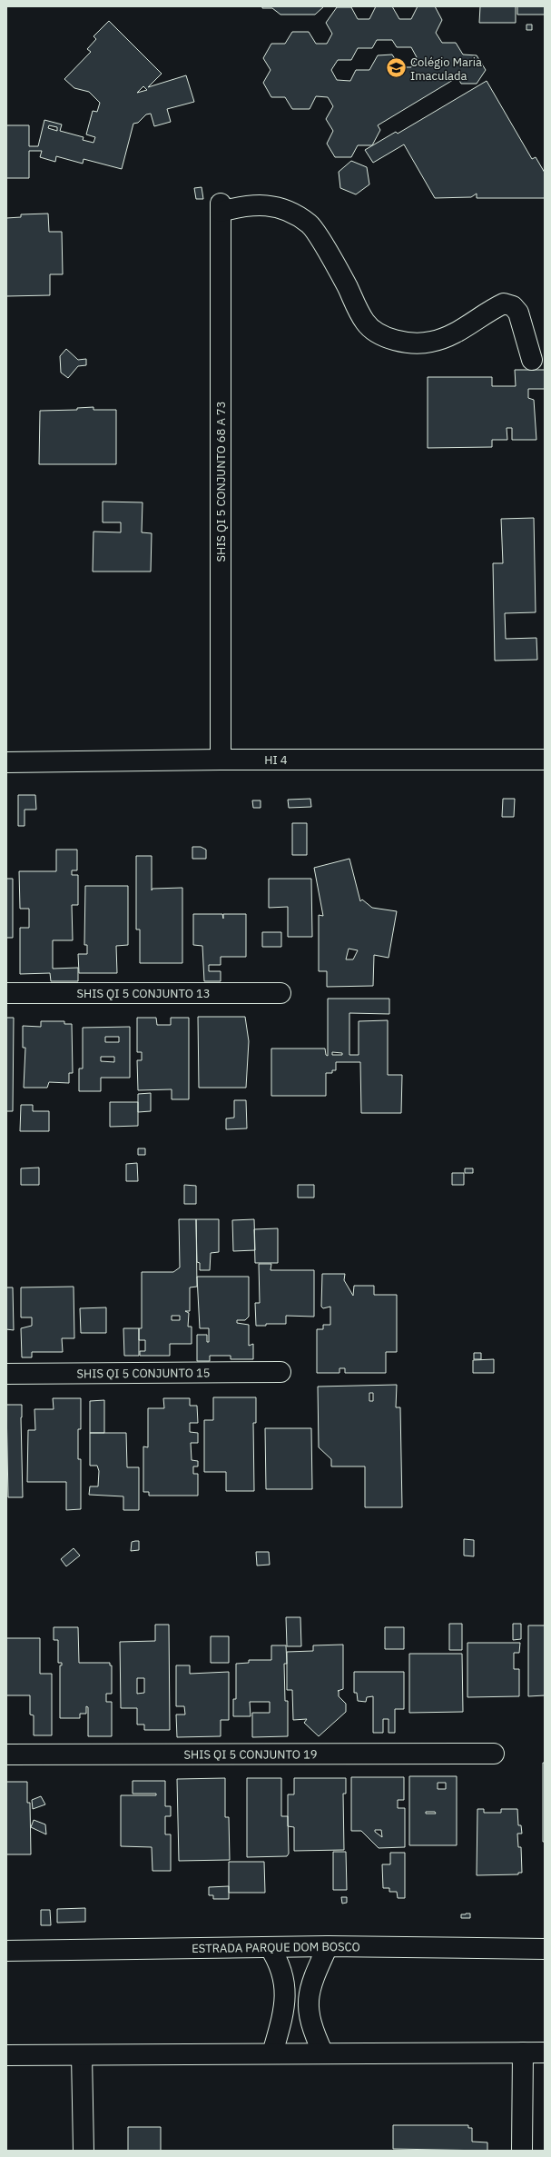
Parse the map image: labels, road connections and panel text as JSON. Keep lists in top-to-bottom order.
{
  "streets": {
    "street": [
      "SHIS QI 5 CONJUNTO 68 A 73",
      "HI 4",
      "SHIS QI 5 CONJUNTO 13",
      "SHIS QI 5 CONJUNTO 15",
      "SHIS QI 5 CONJUNTO 19",
      "ESTRADA PARQUE DOM BOSCO"
    ]
  },
  "crossings": [
    ["SHIS QI 5 CONJUNTO 68 A 73", "HI 4"]
  ],
  "places": {
    "school or university": ["Colégio Maria Imaculada"]
  }
}
